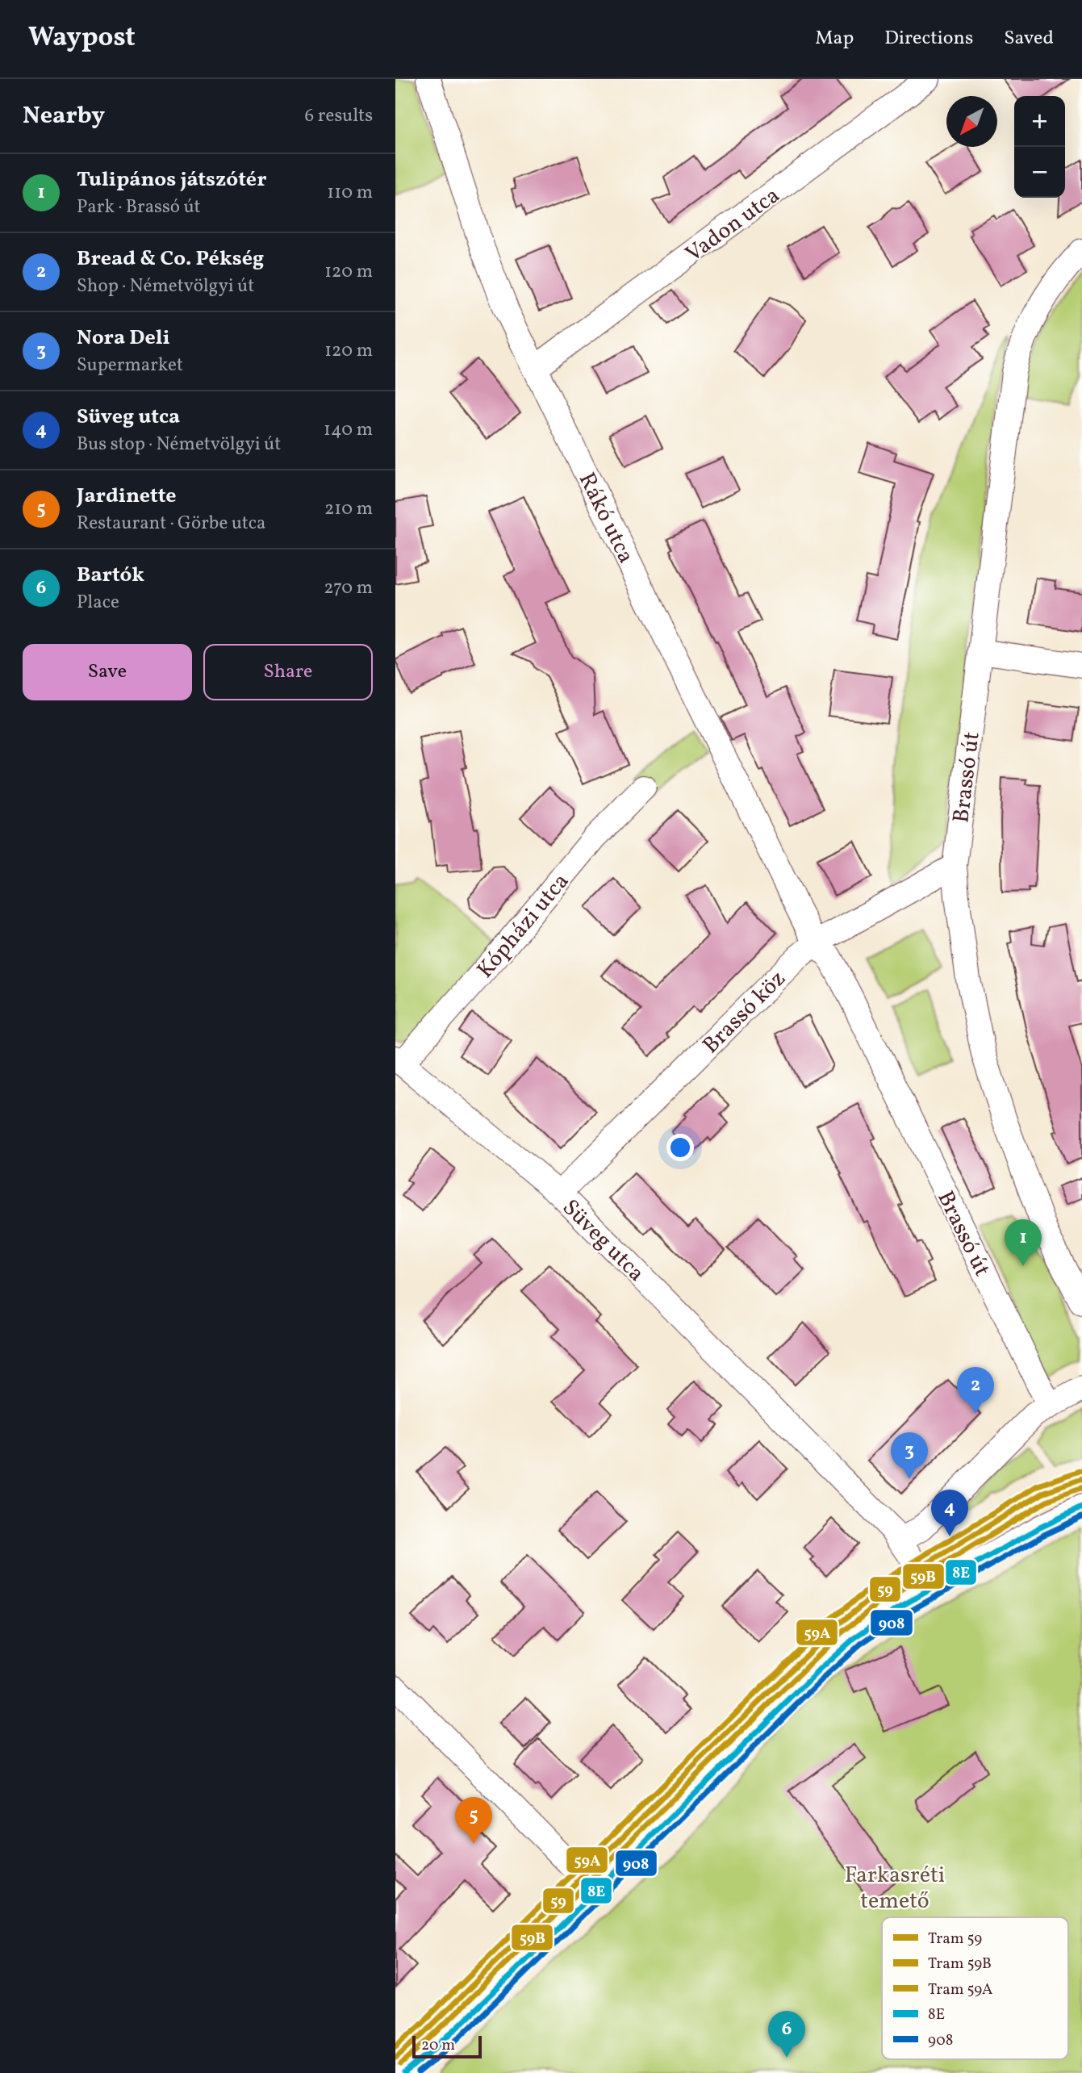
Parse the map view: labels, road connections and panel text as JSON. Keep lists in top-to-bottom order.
{
  "streets": {
    "street": [
      "Vadon utca",
      "Rákó utca",
      "Brassó út",
      "Kópházi utca",
      "Brassó köz",
      "Süveg utca"
    ]
  },
  "crossings": [
    ["Vadon utca", "Rákó utca"],
    ["Rákó utca", "Brassó út"],
    ["Rákó utca", "Brassó köz"],
    ["Brassó út", "Brassó köz"],
    ["Kópházi utca", "Süveg utca"],
    ["Brassó köz", "Süveg utca"]
  ],
  "parks": ["Farkasréti temető"],
  "lines": [
    "tram line 59A",
    "tram line 59",
    "tram line 59B",
    "transit line 8E",
    "transit line 908"
  ],
  "legend": [
    "Tram 59",
    "Tram 59B",
    "Tram 59A",
    "8E",
    "908"
  ],
  "scale_bar": "20 m",
  "north": "bottom left",
  "page": {
    "header": "Waypost",
    "nav": ["Map", "Directions", "Saved"],
    "heading": ["Nearby", "6 results"],
    "map_buttons": ["+", "−"],
    "list": [
      {
        "mark": "1",
        "name": "Tulipános játszótér",
        "note": "Park · Brassó út",
        "value": "110 m"
      },
      {
        "mark": "2",
        "name": "Bread & Co. Pékség",
        "note": "Shop · Németvölgyi út",
        "value": "120 m"
      },
      {
        "mark": "3",
        "name": "Nora Deli",
        "note": "Supermarket",
        "value": "120 m"
      },
      {
        "mark": "4",
        "name": "Süveg utca",
        "note": "Bus stop · Németvölgyi út",
        "value": "140 m"
      },
      {
        "mark": "5",
        "name": "Jardinette",
        "note": "Restaurant · Görbe utca",
        "value": "210 m"
      },
      {
        "mark": "6",
        "name": "Bartók",
        "note": "Place",
        "value": "270 m"
      }
    ],
    "buttons": ["Save", "Share"],
    "pins": [
      "1",
      "2",
      "3",
      "4",
      "5",
      "6"
    ],
    "scale": "20 m"
  }
}
